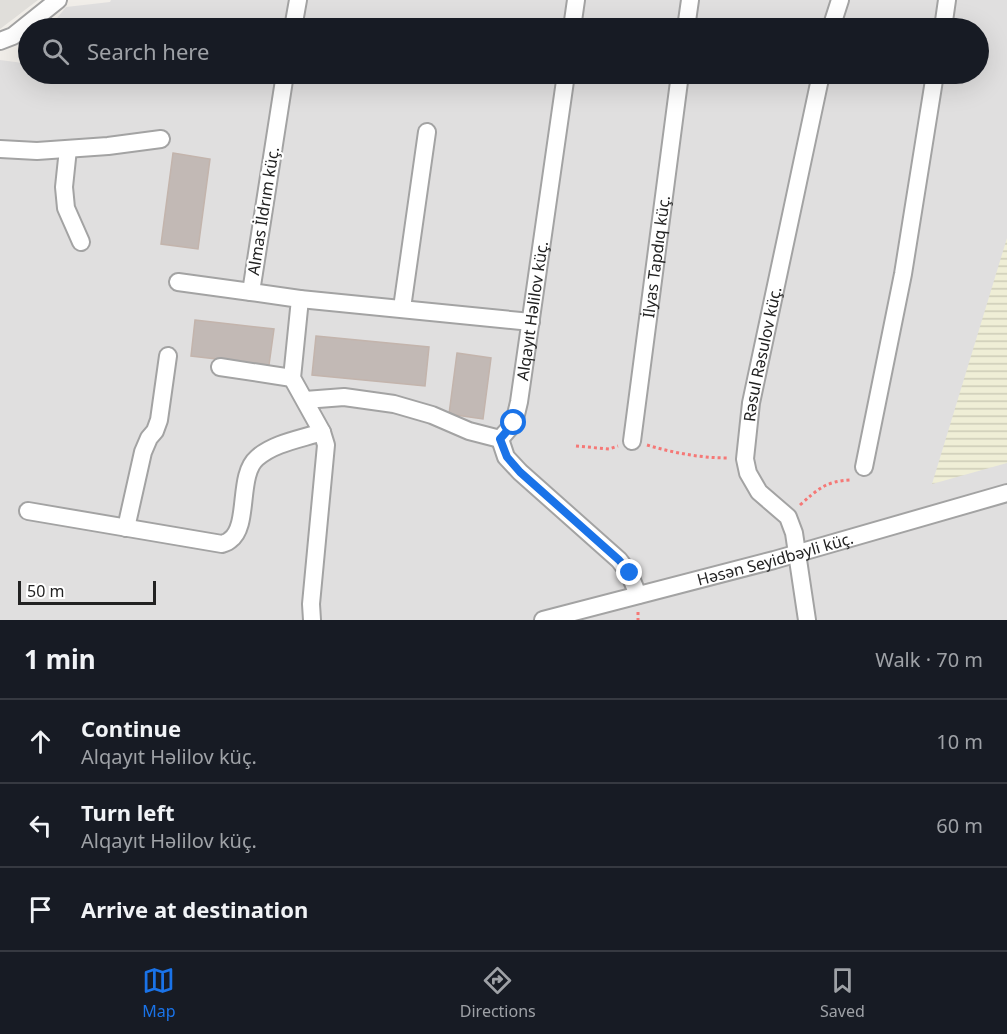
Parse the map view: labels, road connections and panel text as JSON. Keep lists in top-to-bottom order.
{
  "streets": {
    "street": [
      "Almas İldrım küç.",
      "İlyas Tapdıq küç.",
      "Alqayıt Həlilov küç.",
      "Rəsul Rəsulov küç.",
      "Həsən Seyidbəyli küç."
    ]
  },
  "crossings": [
    ["Almas İldrım küç.", "Alqayıt Həlilov küç."]
  ],
  "scale_bar": "50 m",
  "page": {
    "search": "Search here",
    "scale": "50 m",
    "heading": ["1 min", "Walk · 70 m"],
    "list": [
      ["Continue", "Alqayıt Həlilov küç.", "10 m"],
      ["Turn left", "Alqayıt Həlilov küç.", "60 m"],
      "Arrive at destination"
    ],
    "nav": ["Map", "Directions", "Saved"]
  }
}
